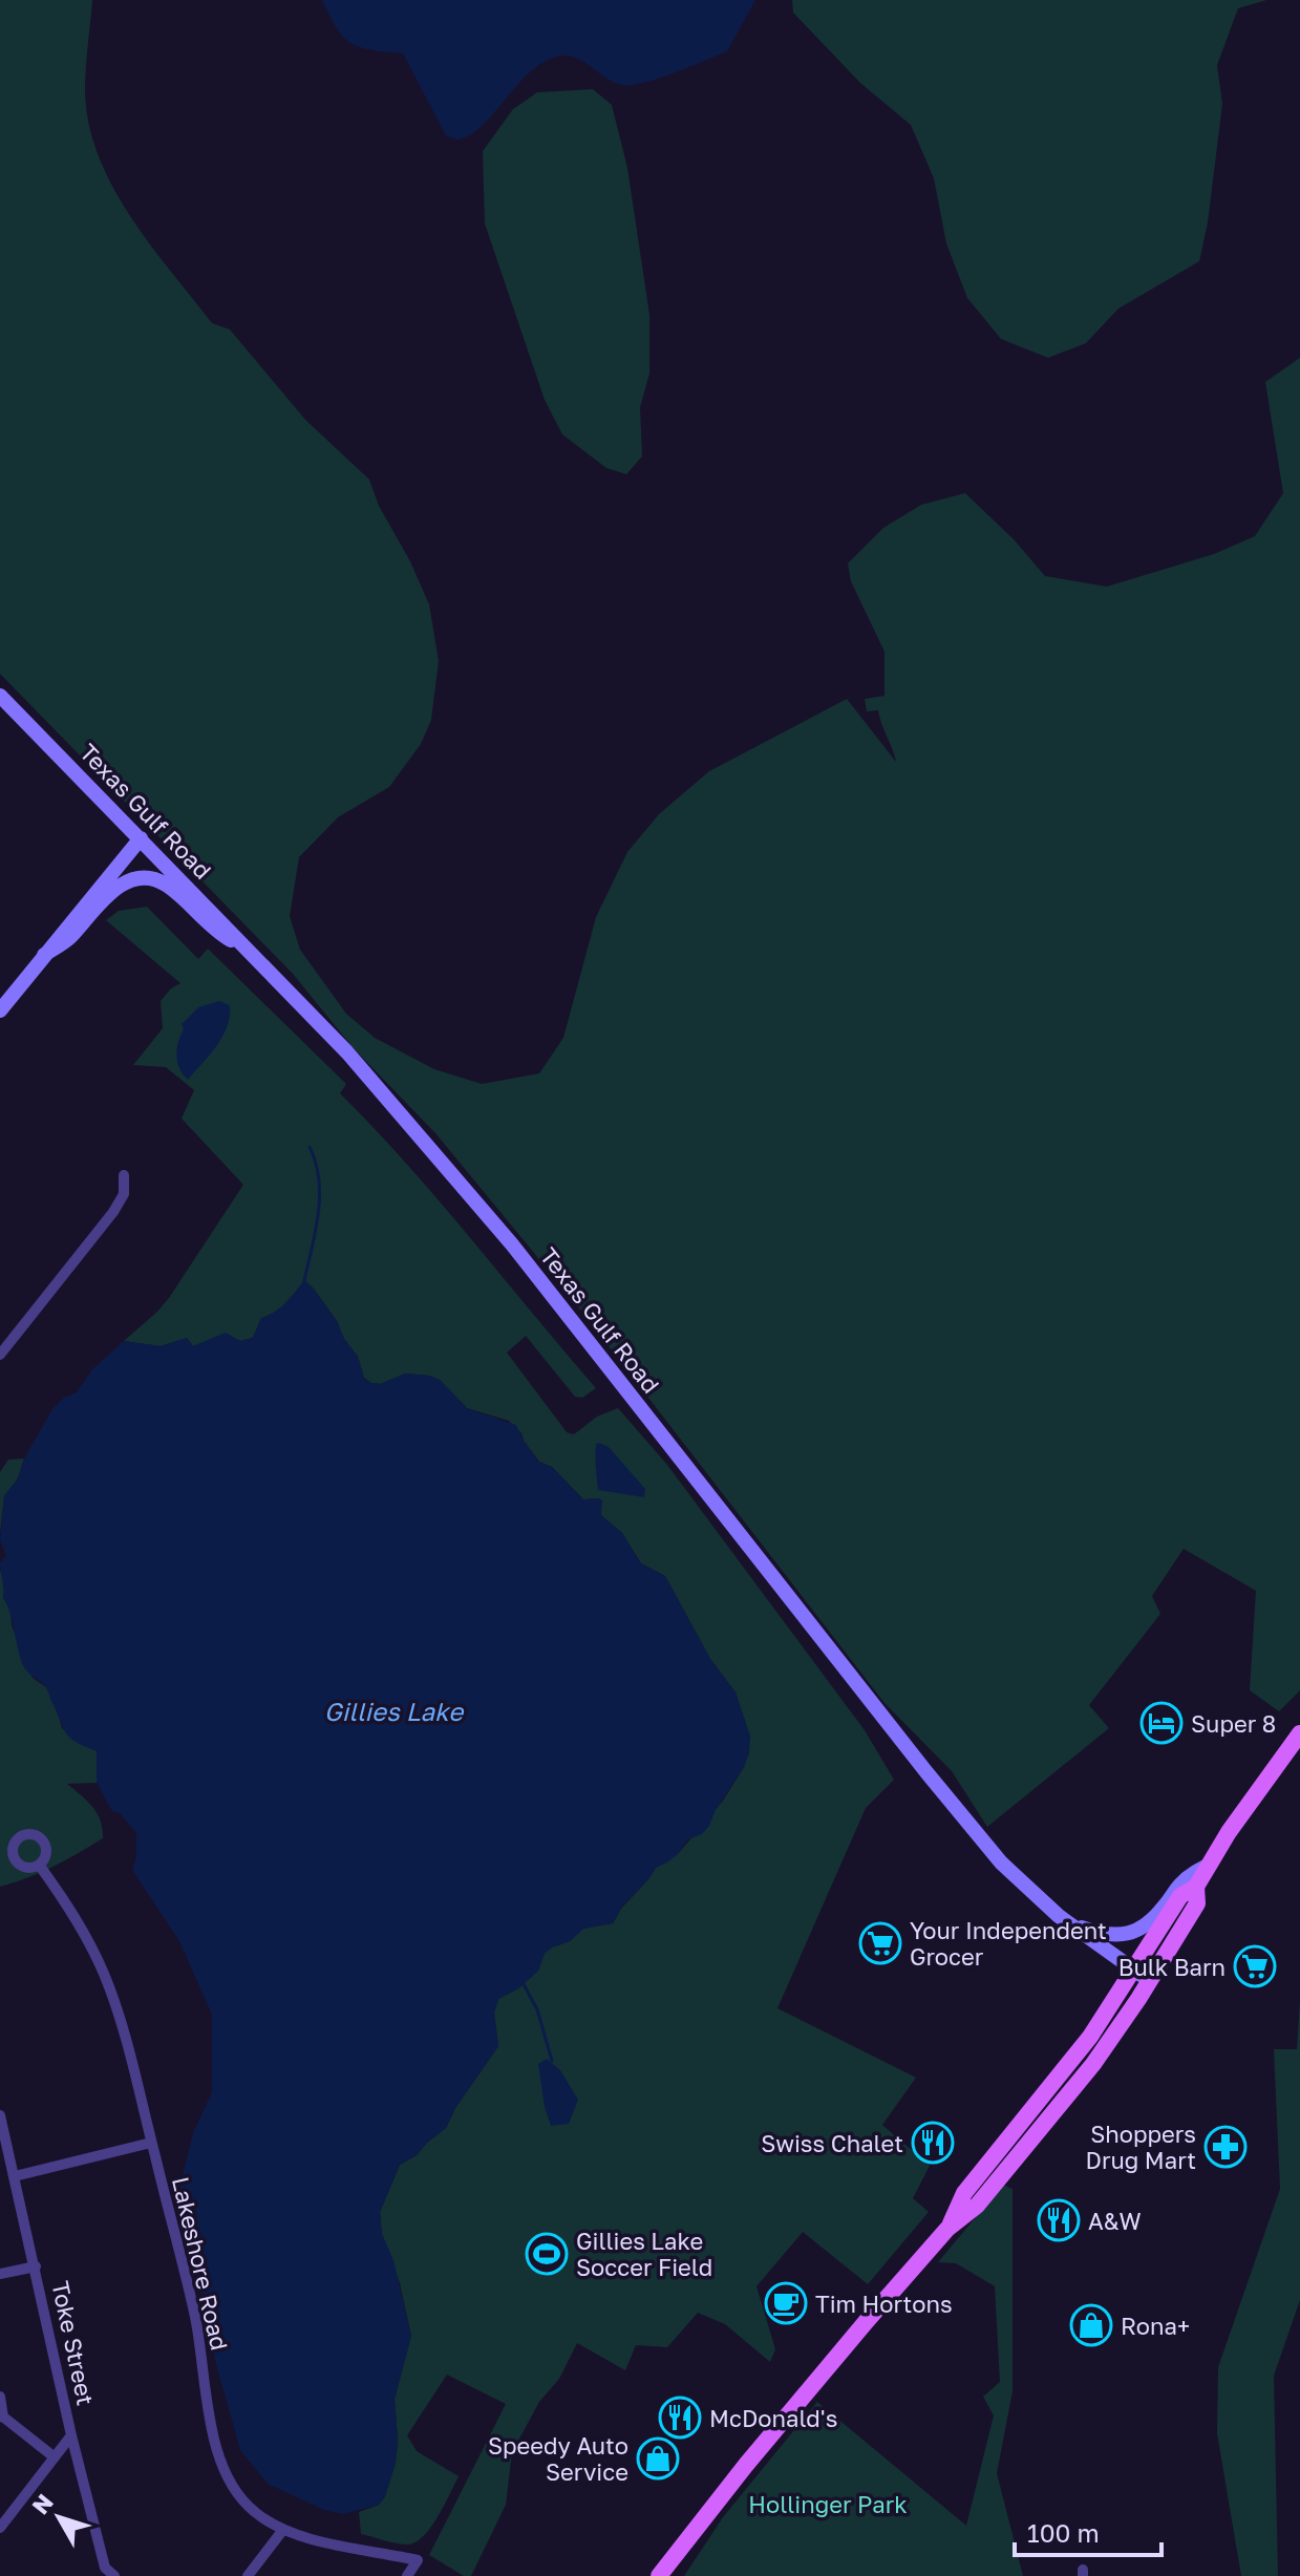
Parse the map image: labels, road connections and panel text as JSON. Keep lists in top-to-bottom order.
{
  "streets": {
    "main road": ["Texas Gulf Road"],
    "street": ["Lakeshore Road", "Toke Street"]
  },
  "water": ["Gillies Lake"],
  "parks": ["Hollinger Park"],
  "places": {
    "hotel": ["Super 8"],
    "supermarket": ["Your Independent Grocer", "Bulk Barn"],
    "restaurant": ["Swiss Chalet", "A&W", "McDonald's"],
    "pharmacy": ["Shoppers Drug Mart"],
    "sports": ["Gillies Lake Soccer Field"],
    "cafe": ["Tim Hortons"],
    "shop": ["Rona+", "Speedy Auto Service"]
  },
  "scale_bar": "100 m",
  "north": "top left"
}
